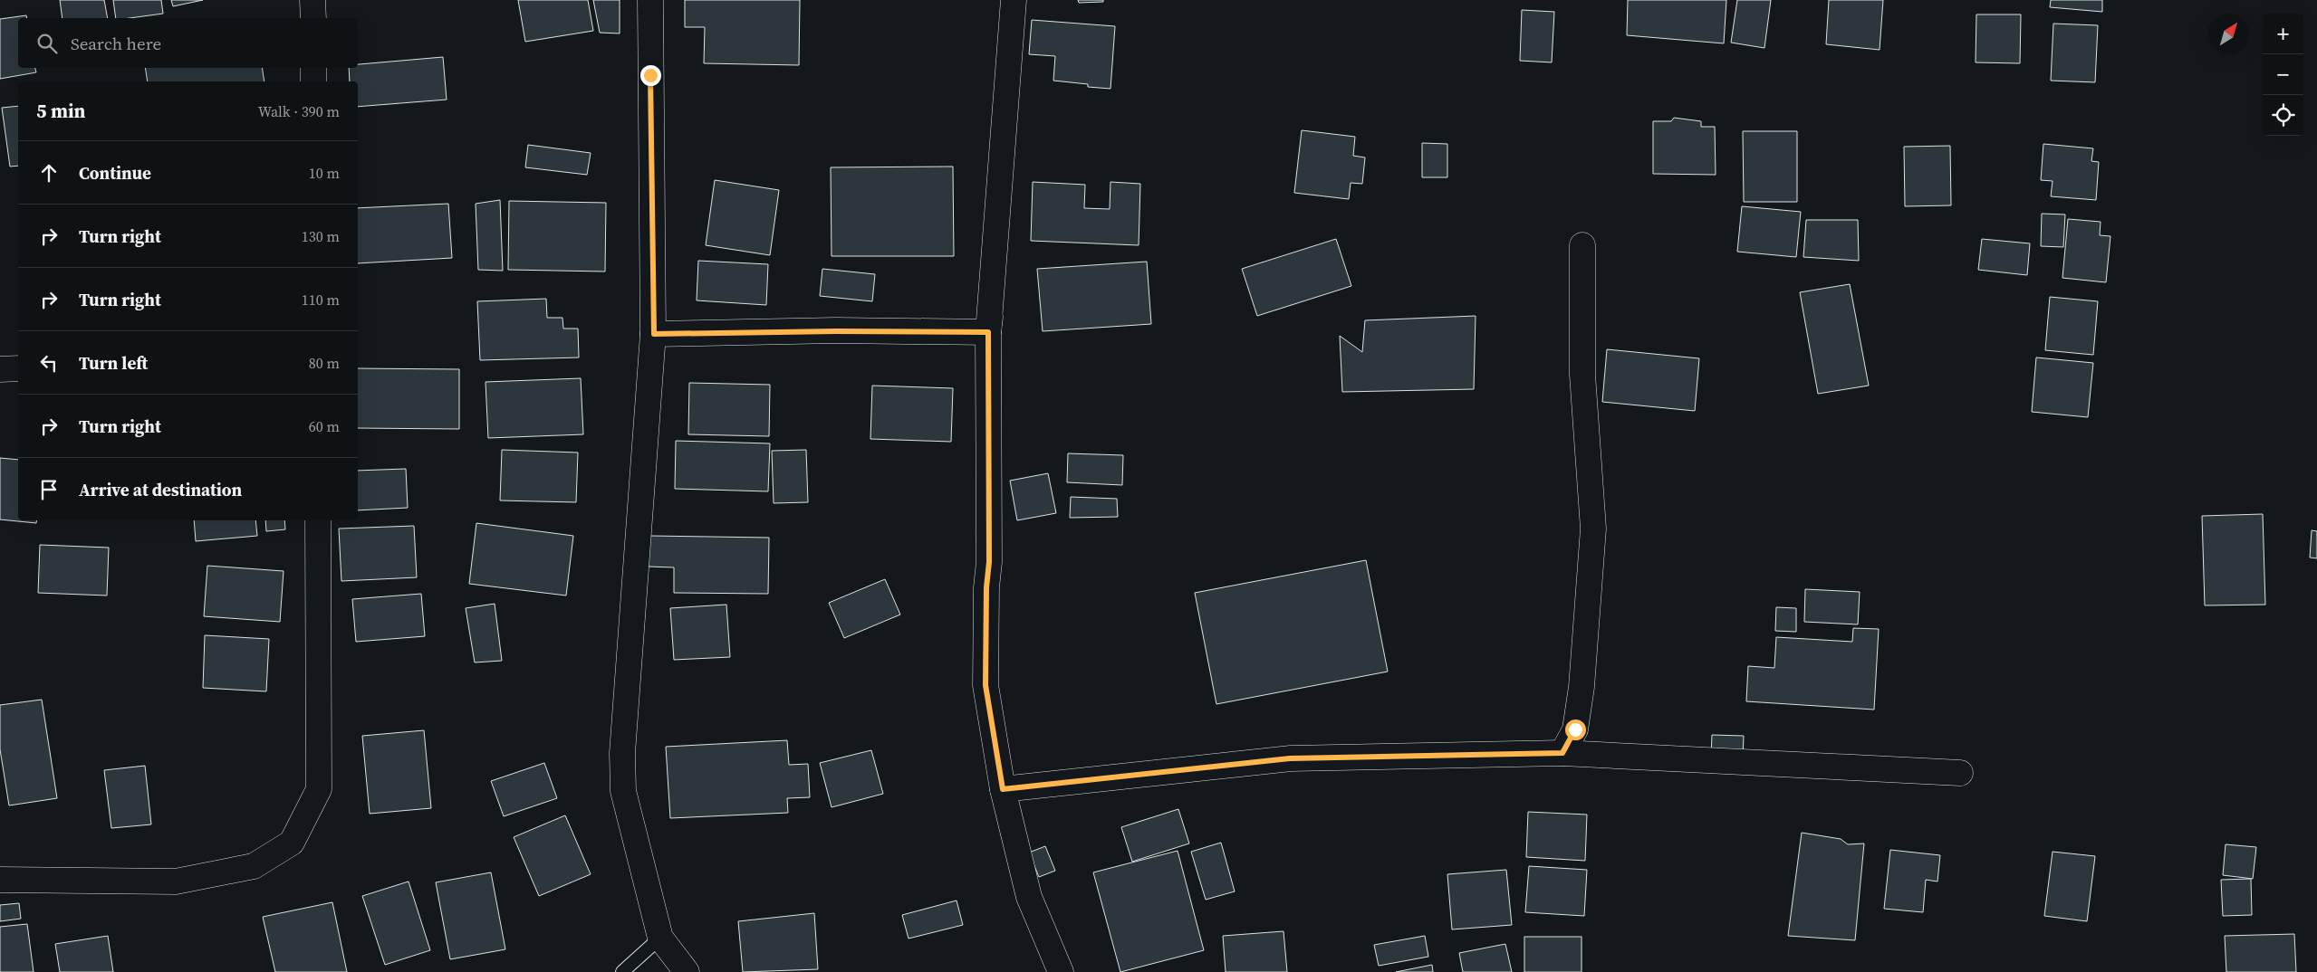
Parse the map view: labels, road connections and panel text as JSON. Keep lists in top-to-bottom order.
{
  "north": "top right",
  "page": {
    "map_buttons": ["+", "−"],
    "search": "Search here",
    "heading": ["5 min", "Walk · 390 m"],
    "list": [
      ["Continue", "10 m"],
      ["Turn right", "130 m"],
      ["Turn right", "110 m"],
      ["Turn left", "80 m"],
      ["Turn right", "60 m"],
      "Arrive at destination"
    ]
  }
}
